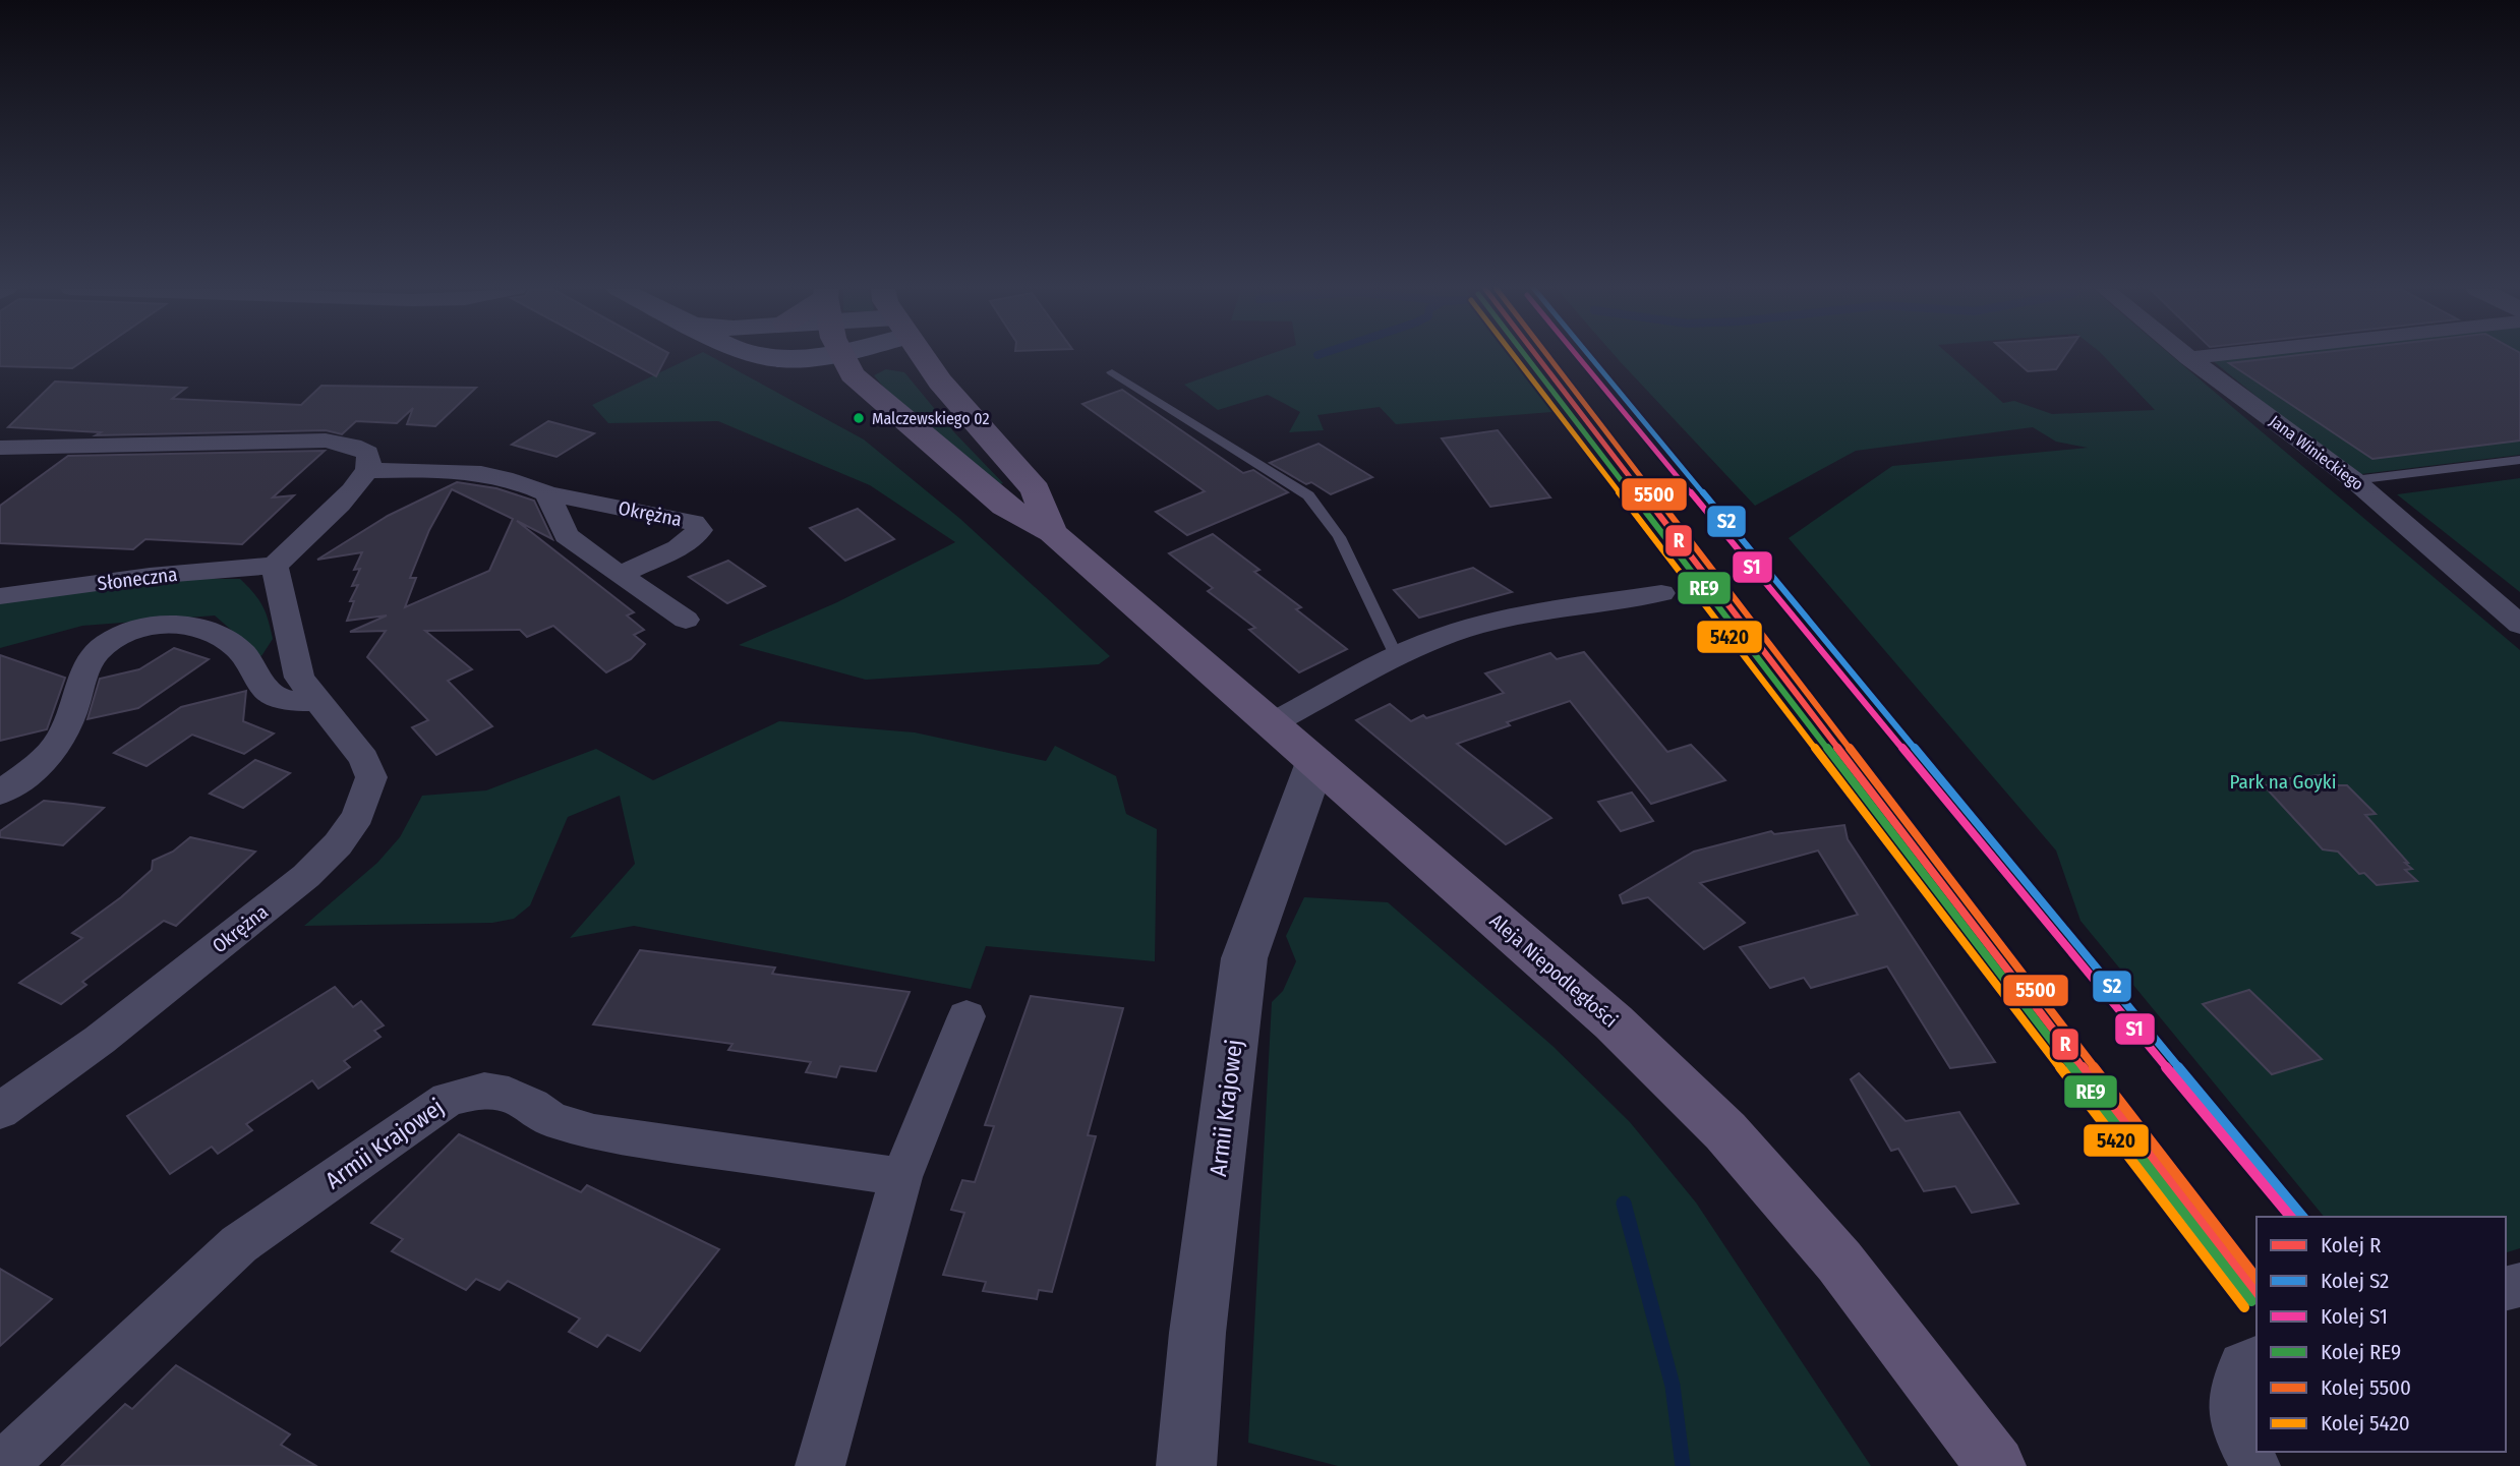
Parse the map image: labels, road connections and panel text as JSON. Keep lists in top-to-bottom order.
{
  "streets": {
    "main road": ["Aleja Niepodległości"],
    "street": [
      "Jana Winieckiego",
      "Okrężna",
      "Słoneczna",
      "Armii Krajowej"
    ]
  },
  "crossings": [
    ["Okrężna", "Słoneczna"],
    ["Aleja Niepodległości", "Armii Krajowej"]
  ],
  "parks": ["Park na Goyki"],
  "places": ["Malczewskiego 02"],
  "lines": [
    "rail line R",
    "rail line S2",
    "rail line S1",
    "rail line RE9",
    "rail line 5500",
    "rail line 5420"
  ],
  "legend": [
    "Kolej R",
    "Kolej S2",
    "Kolej S1",
    "Kolej RE9",
    "Kolej 5500",
    "Kolej 5420"
  ]
}
